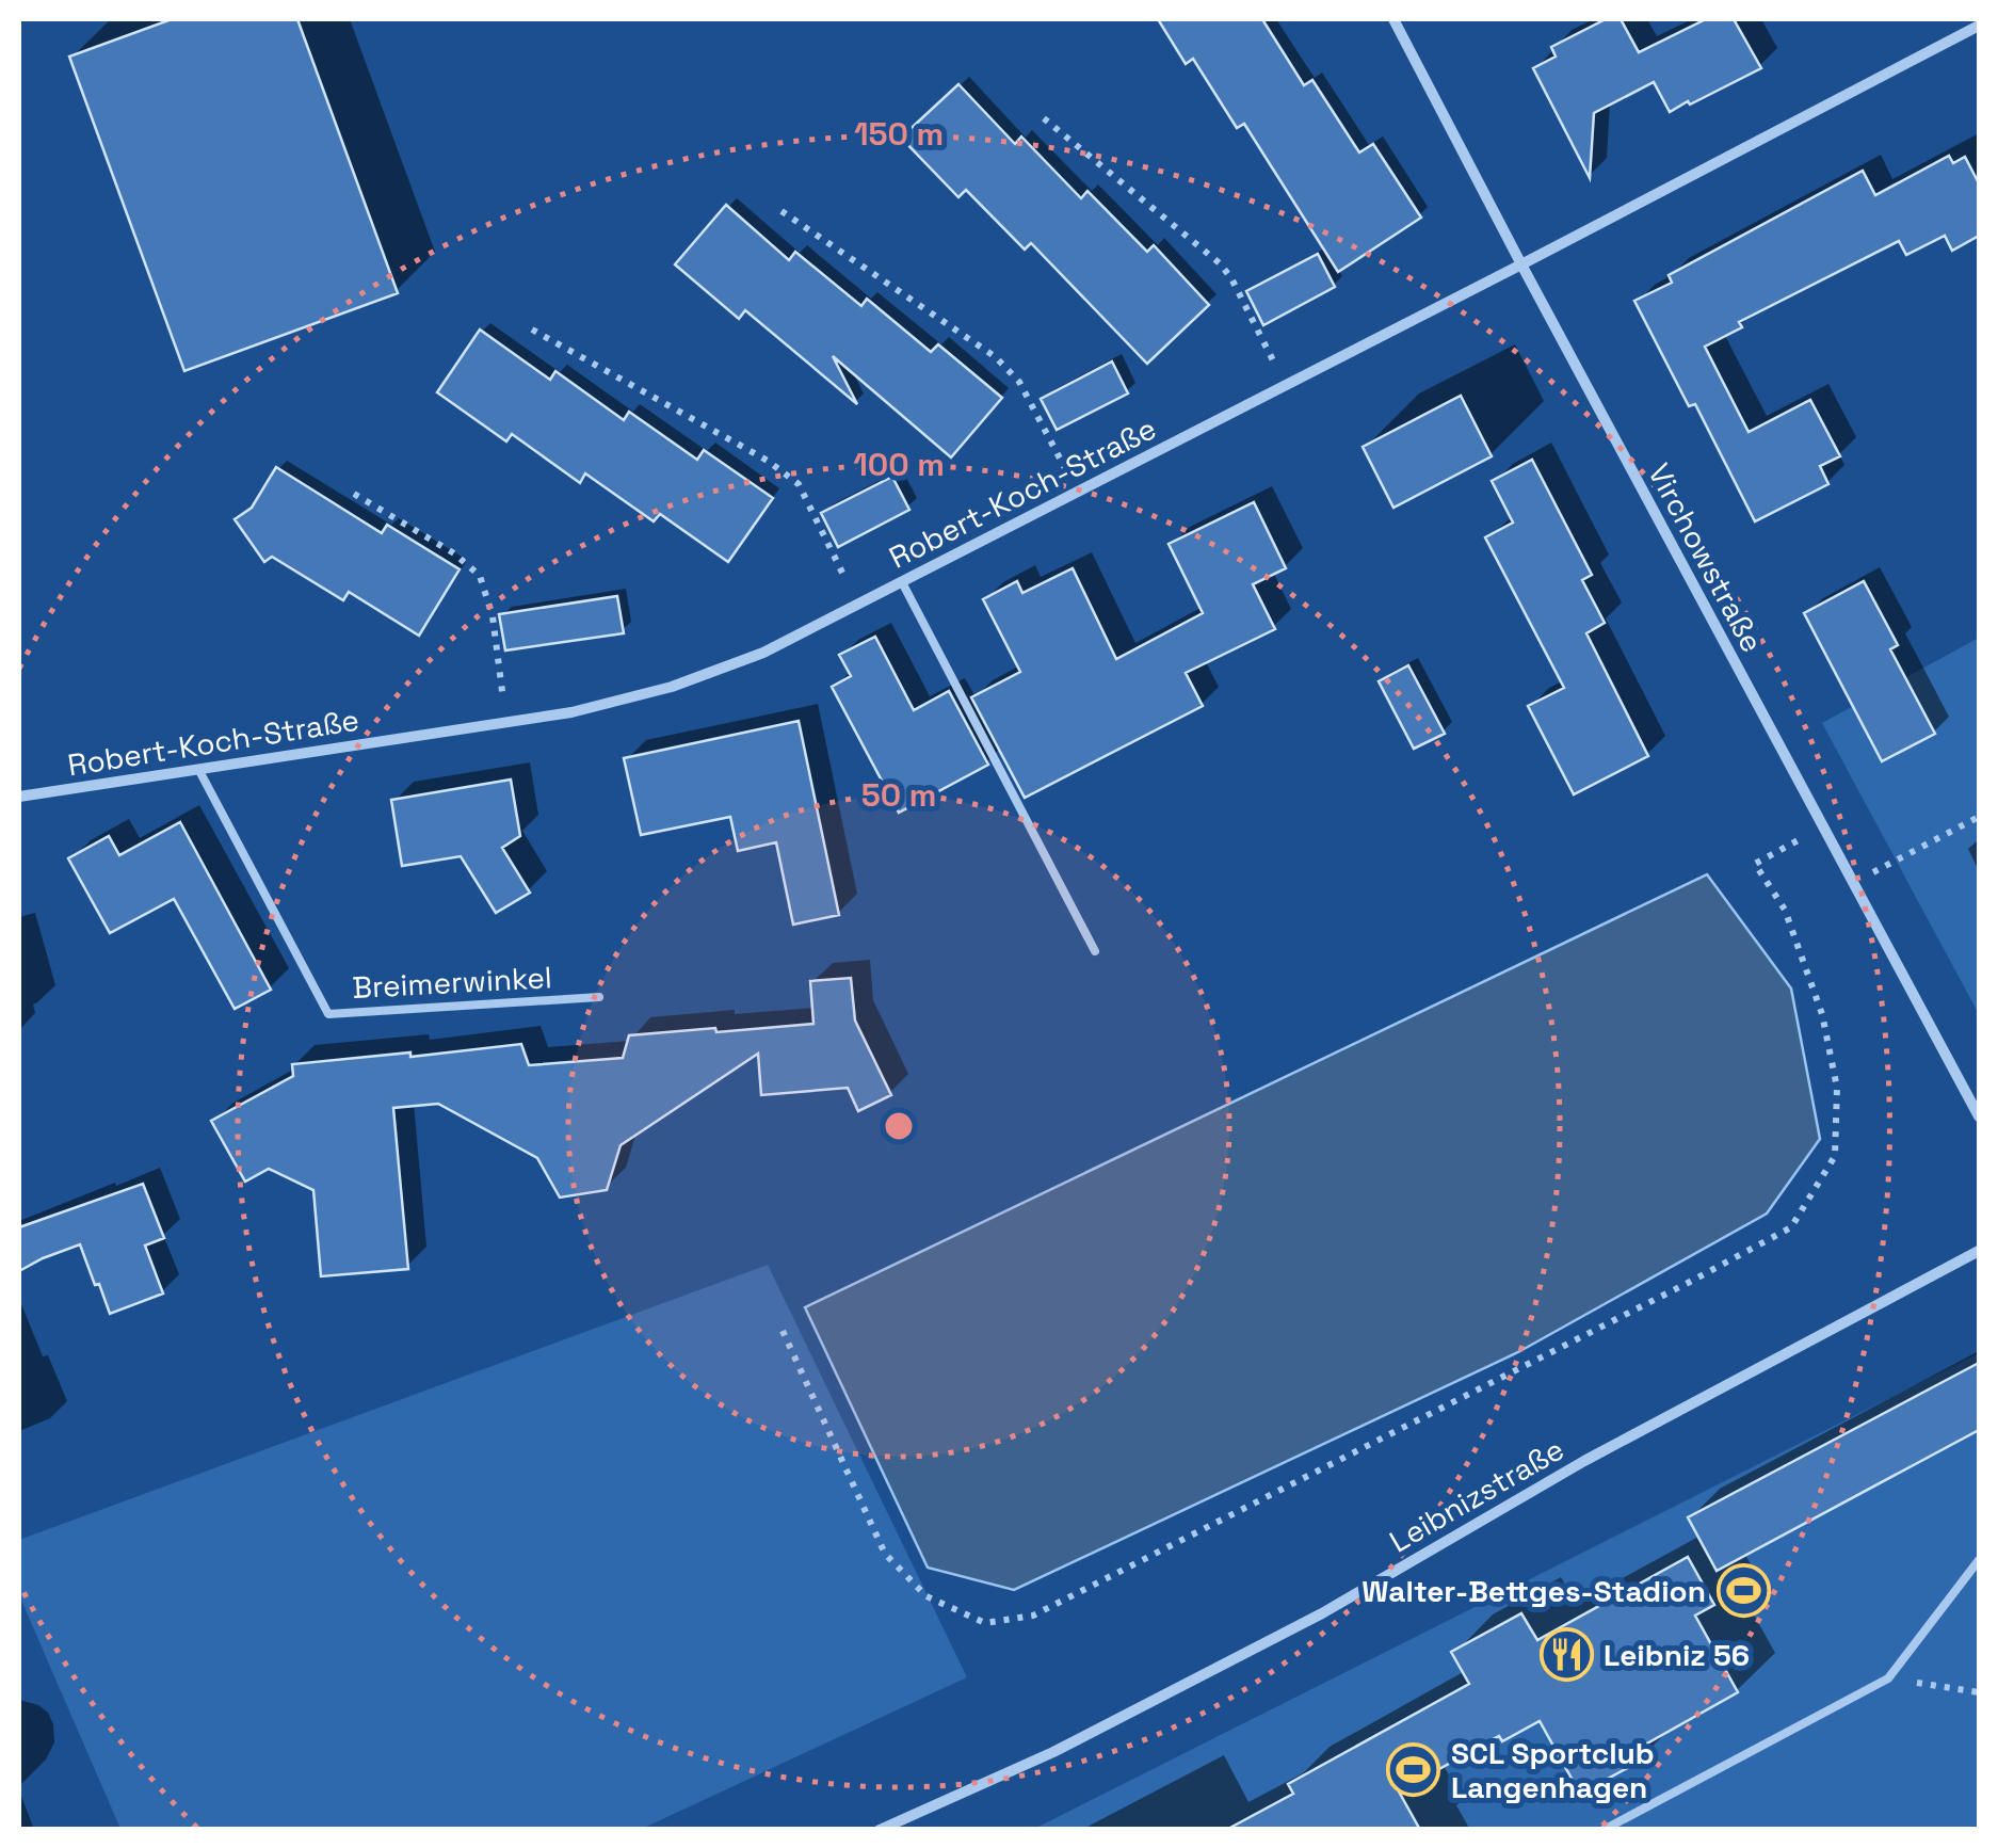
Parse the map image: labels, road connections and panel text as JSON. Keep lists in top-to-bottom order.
{
  "streets": {
    "street": ["Robert-Koch-Straße", "Virchowstraße", "Leibnizstraße"],
    "lane": ["Breimerwinkel"]
  },
  "crossings": [
    ["Robert-Koch-Straße", "Virchowstraße"],
    ["Robert-Koch-Straße", "Breimerwinkel"]
  ],
  "places": {
    "sports": ["Walter-Bettges-Stadion", "SCL Sportclub Langenhagen"],
    "restaurant": ["Leibniz 56"]
  },
  "rings": ["150 m", "100 m", "50 m"]
}
